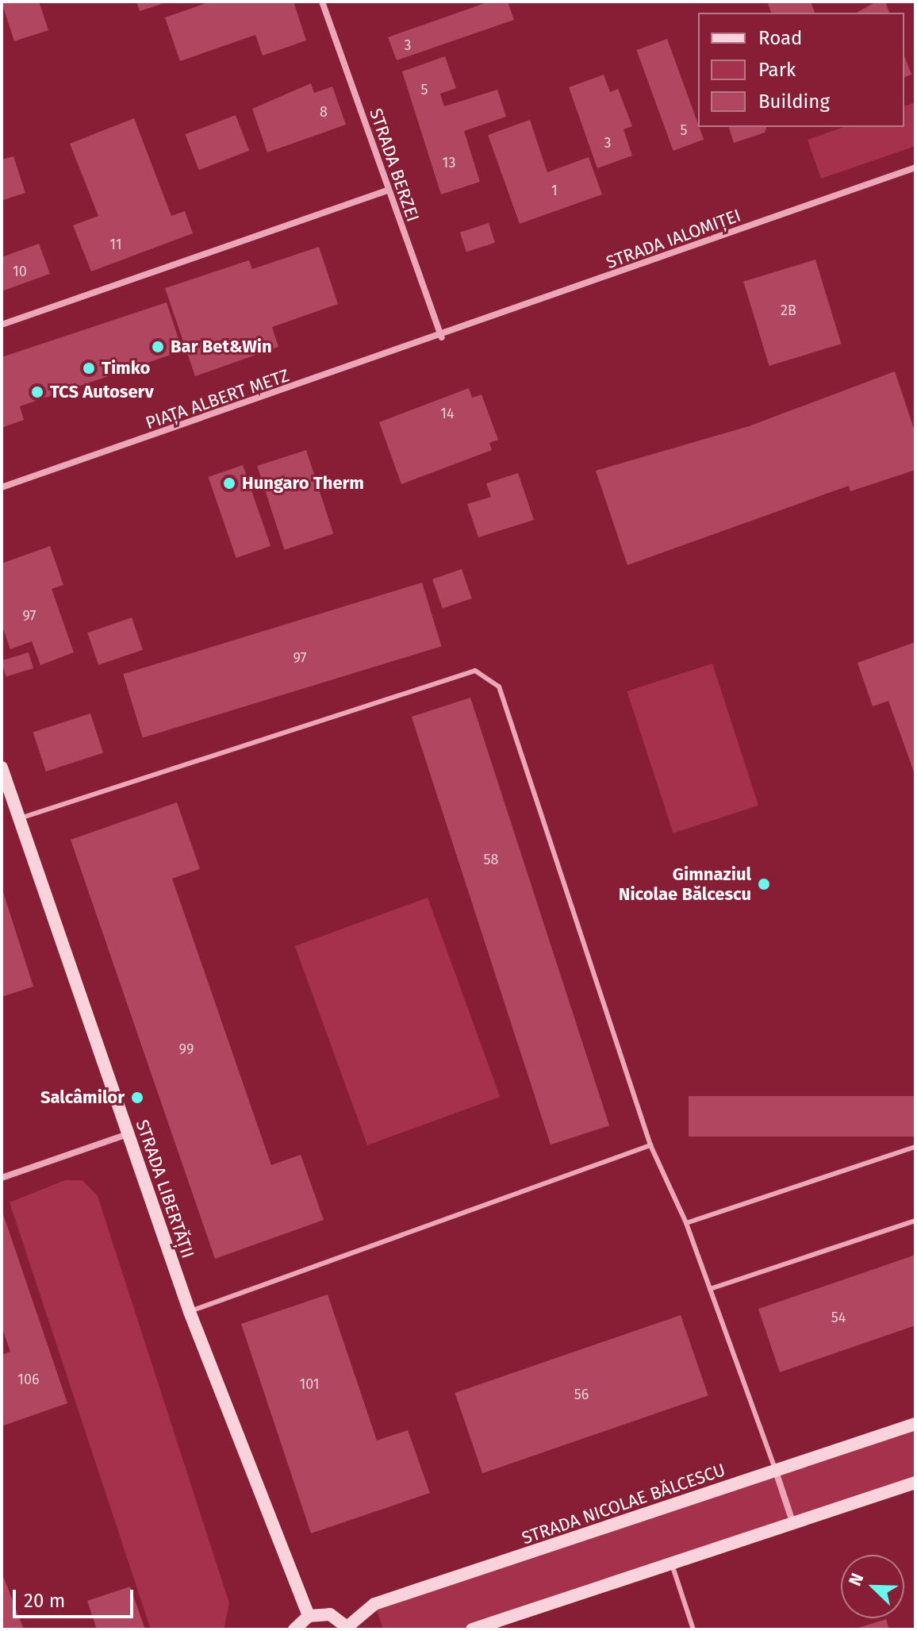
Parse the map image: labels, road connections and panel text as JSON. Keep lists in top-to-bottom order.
{
  "streets": {
    "street": [
      "STRADA BERZEI",
      "STRADA IALOMIȚEI",
      "PIAȚA ALBERT METZ",
      "STRADA LIBERTĂȚII",
      "STRADA NICOLAE BĂLCESCU"
    ]
  },
  "crossings": [
    ["STRADA BERZEI", "STRADA IALOMIȚEI"],
    ["STRADA BERZEI", "PIAȚA ALBERT METZ"],
    ["STRADA IALOMIȚEI", "PIAȚA ALBERT METZ"]
  ],
  "places": [
    "Bar Bet&Win",
    "Timko",
    "TCS Autoserv",
    "Hungaro Therm",
    "Gimnaziul Nicolae Bălcescu",
    "Salcâmilor"
  ],
  "house_numbers": [
    "3",
    "5",
    "8",
    "5",
    "3",
    "13",
    "1",
    "11",
    "10",
    "2B",
    "14",
    "97",
    "97",
    "58",
    "99",
    "54",
    "106",
    "101",
    "56"
  ],
  "legend": ["Road", "Park", "Building"],
  "scale_bar": "20 m",
  "north": "top left"
}
